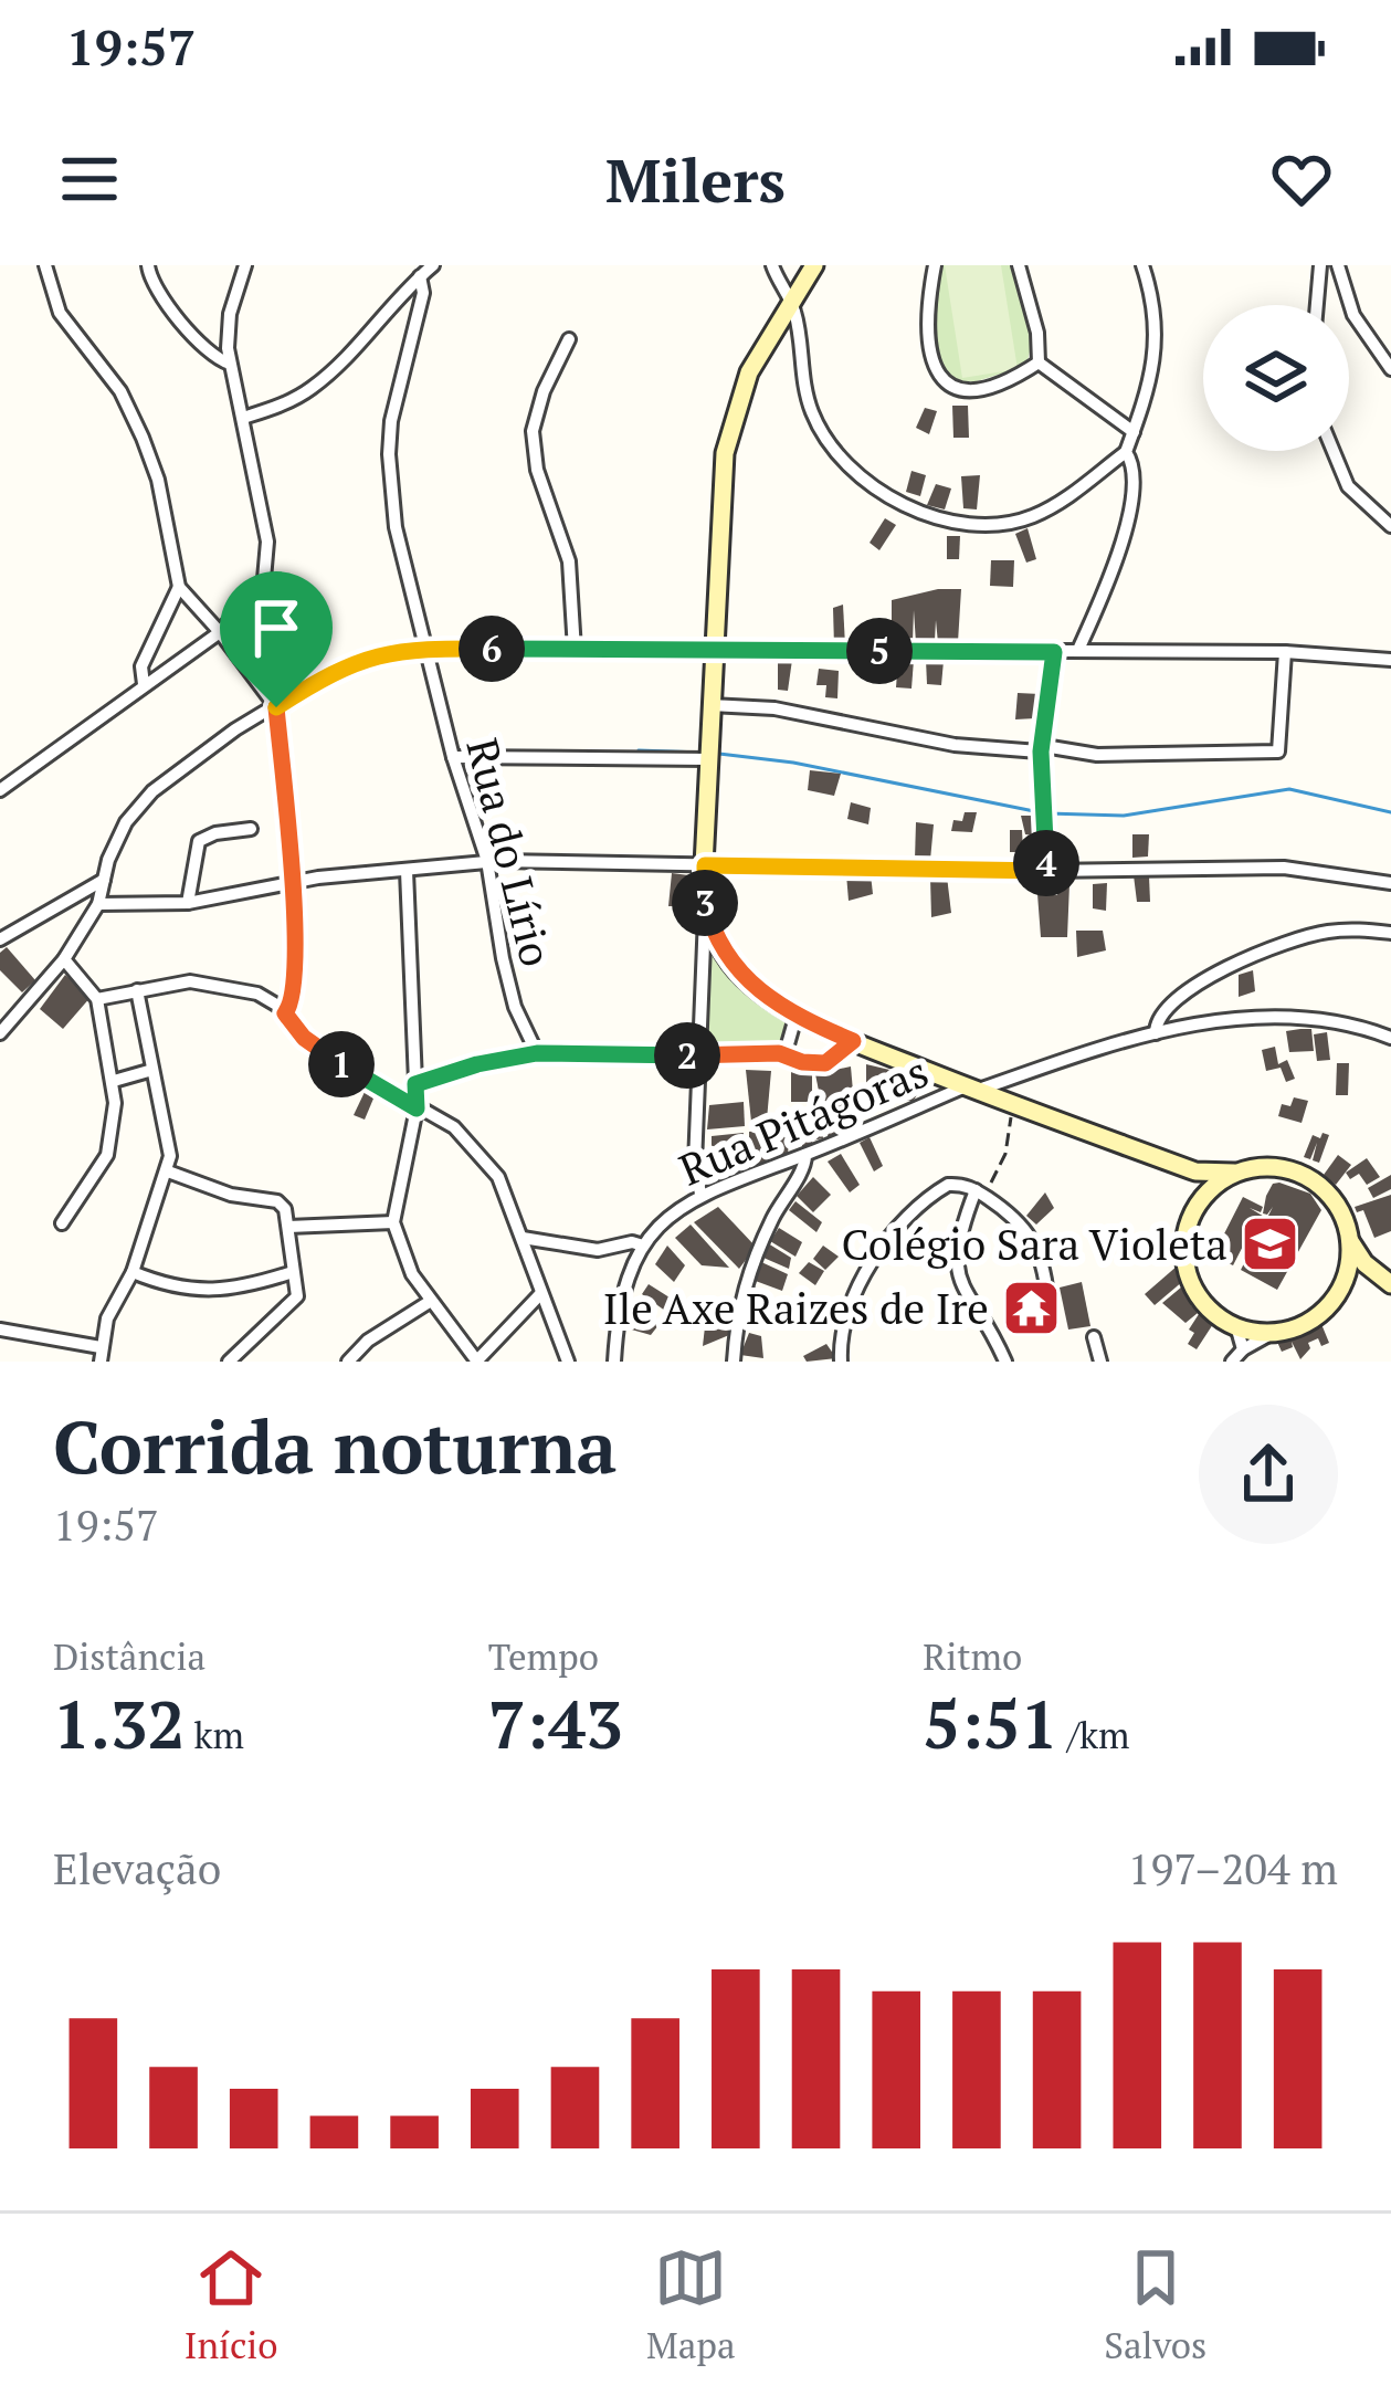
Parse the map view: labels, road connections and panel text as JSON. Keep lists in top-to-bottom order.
{
  "streets": {
    "street": ["Rua do Lírio", "Rua Pitágoras"]
  },
  "places": {
    "school or university": ["Colégio Sara Violeta"],
    "temple": ["Ile Axe Raizes de Ire"]
  },
  "page": {
    "status": "19:57",
    "header": "Milers",
    "pins": [
      "6",
      "5",
      "4",
      "3",
      "2",
      "1"
    ],
    "heading": ["Corrida noturna", "19:57"],
    "stats": [
      ["Distância", "1.32 km"],
      ["Tempo", "7:43"],
      ["Ritmo", "5:51 /km"]
    ],
    "chart": ["Elevação", "197–204 m"],
    "tabs": ["Início", "Mapa", "Salvos"]
  }
}
